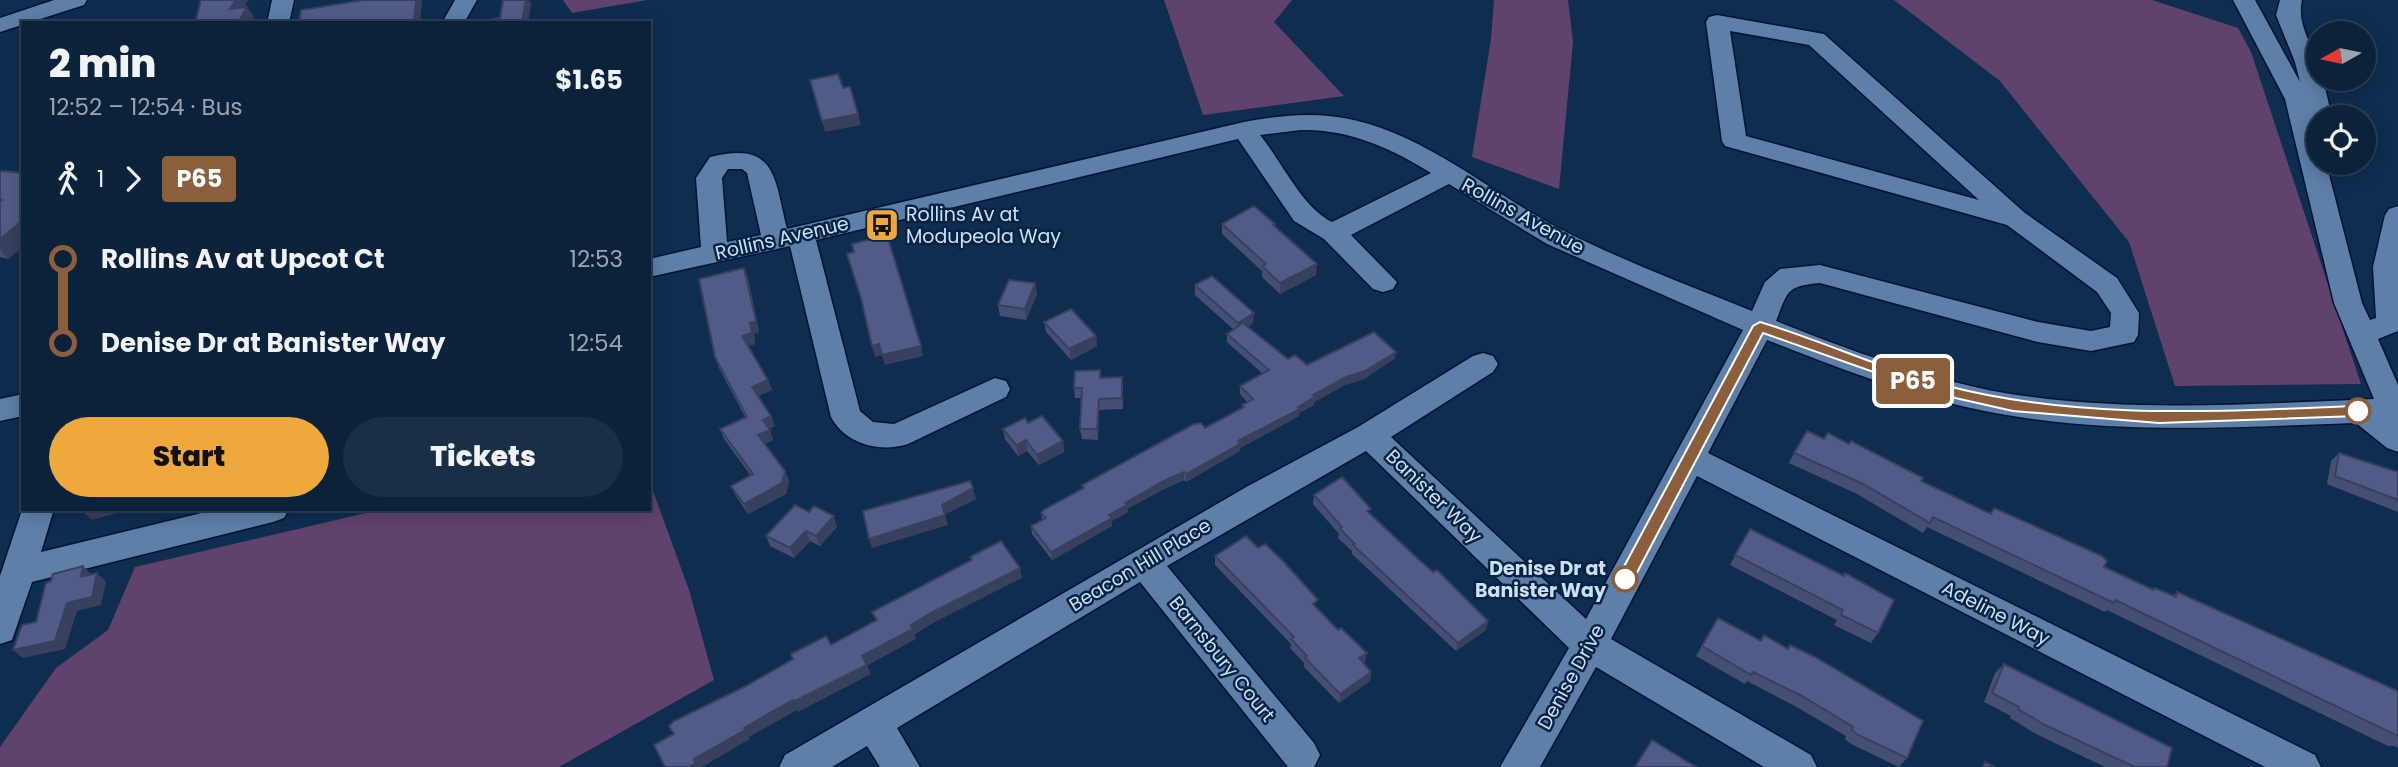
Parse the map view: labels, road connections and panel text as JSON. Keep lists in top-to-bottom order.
{
  "streets": {
    "street": [
      "Rollins Avenue",
      "Banister Way",
      "Beacon Hill Place",
      "Adeline Way",
      "Barnsbury Court",
      "Denise Drive"
    ]
  },
  "crossings": [
    ["Rollins Avenue", "Denise Drive"],
    ["Banister Way", "Beacon Hill Place"],
    ["Banister Way", "Denise Drive"],
    ["Beacon Hill Place", "Barnsbury Court"],
    ["Adeline Way", "Denise Drive"]
  ],
  "places": {
    "bus stop": ["Rollins Av at Modupeola Way"],
    "other": ["Denise Dr at Banister Way"]
  },
  "lines": ["bus line P65"],
  "north": "left",
  "page": {
    "on_map": "P65",
    "heading": ["2 min", "12:52 – 12:54 · Bus", "$1.65"],
    "legs": ["1", "P65"],
    "list": [
      {
        "name": "Rollins Av at Upcot Ct",
        "value": "12:53"
      },
      {
        "name": "Denise Dr at Banister Way",
        "value": "12:54"
      }
    ],
    "buttons": ["Start", "Tickets"]
  }
}
